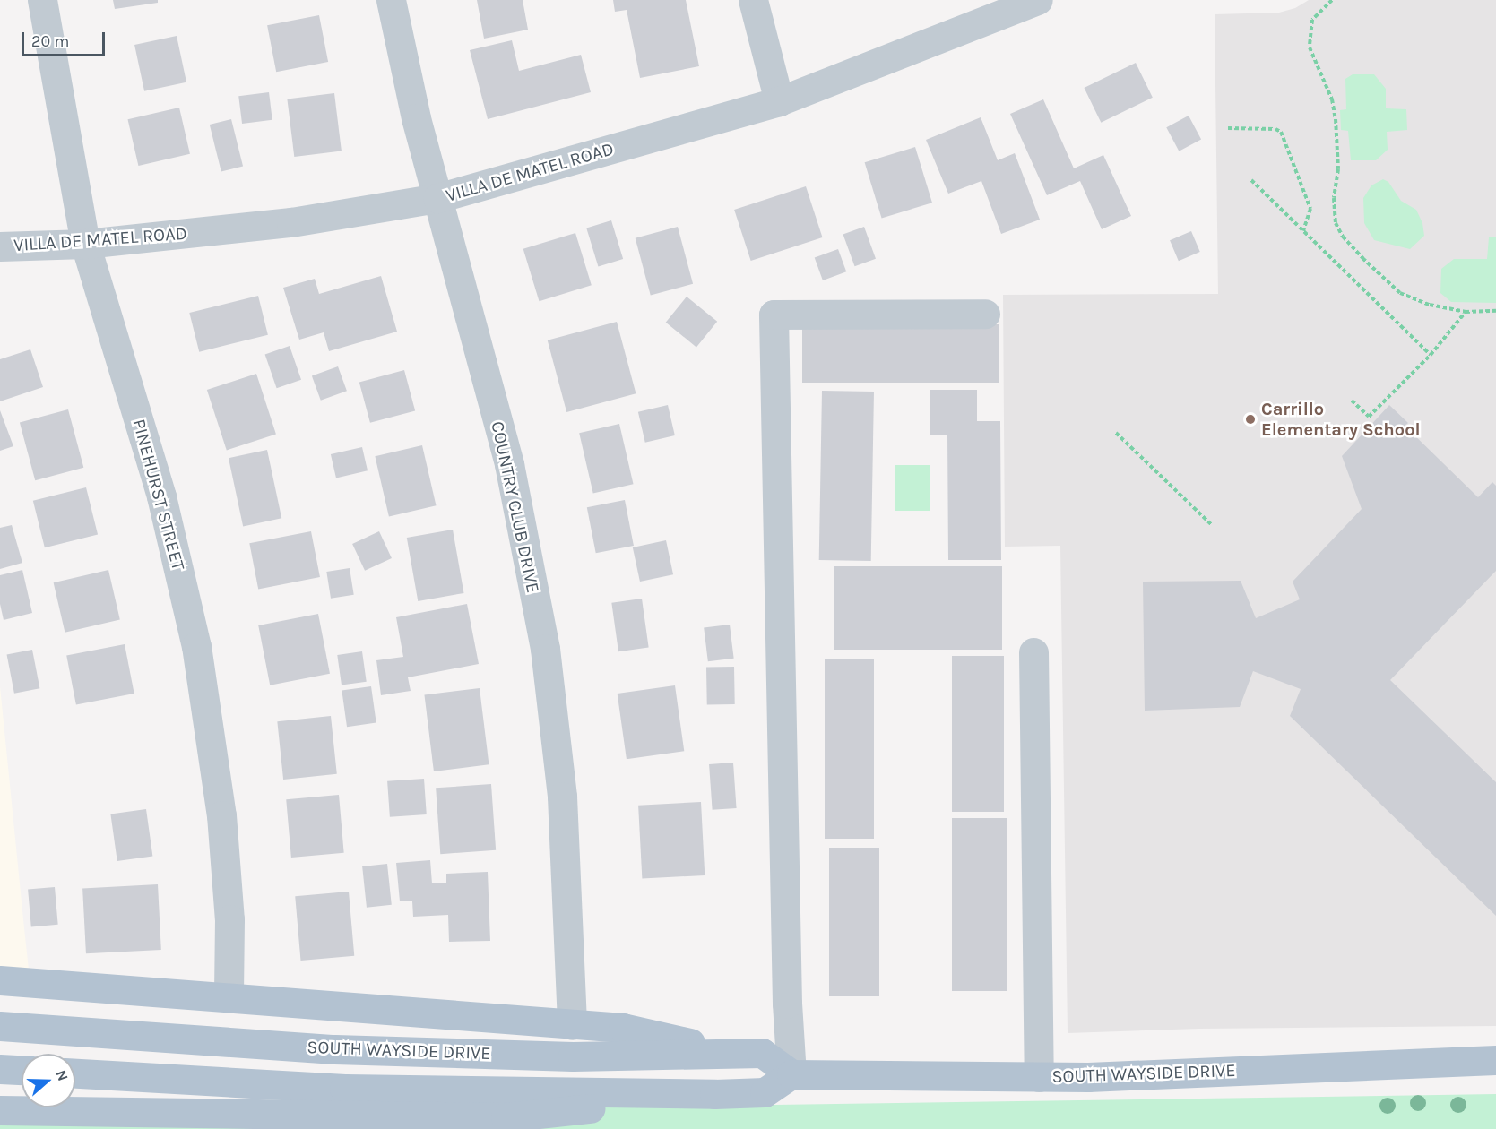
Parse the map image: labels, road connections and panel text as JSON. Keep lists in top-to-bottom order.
{
  "streets": {
    "main road": ["SOUTH WAYSIDE DRIVE"],
    "street": ["VILLA DE MATEL ROAD", "PINEHURST STREET", "COUNTRY CLUB DRIVE"]
  },
  "crossings": [
    ["VILLA DE MATEL ROAD", "PINEHURST STREET"],
    ["VILLA DE MATEL ROAD", "COUNTRY CLUB DRIVE"]
  ],
  "places": ["Carrillo Elementary School"],
  "scale_bar": "20 m",
  "north": "right"
}
